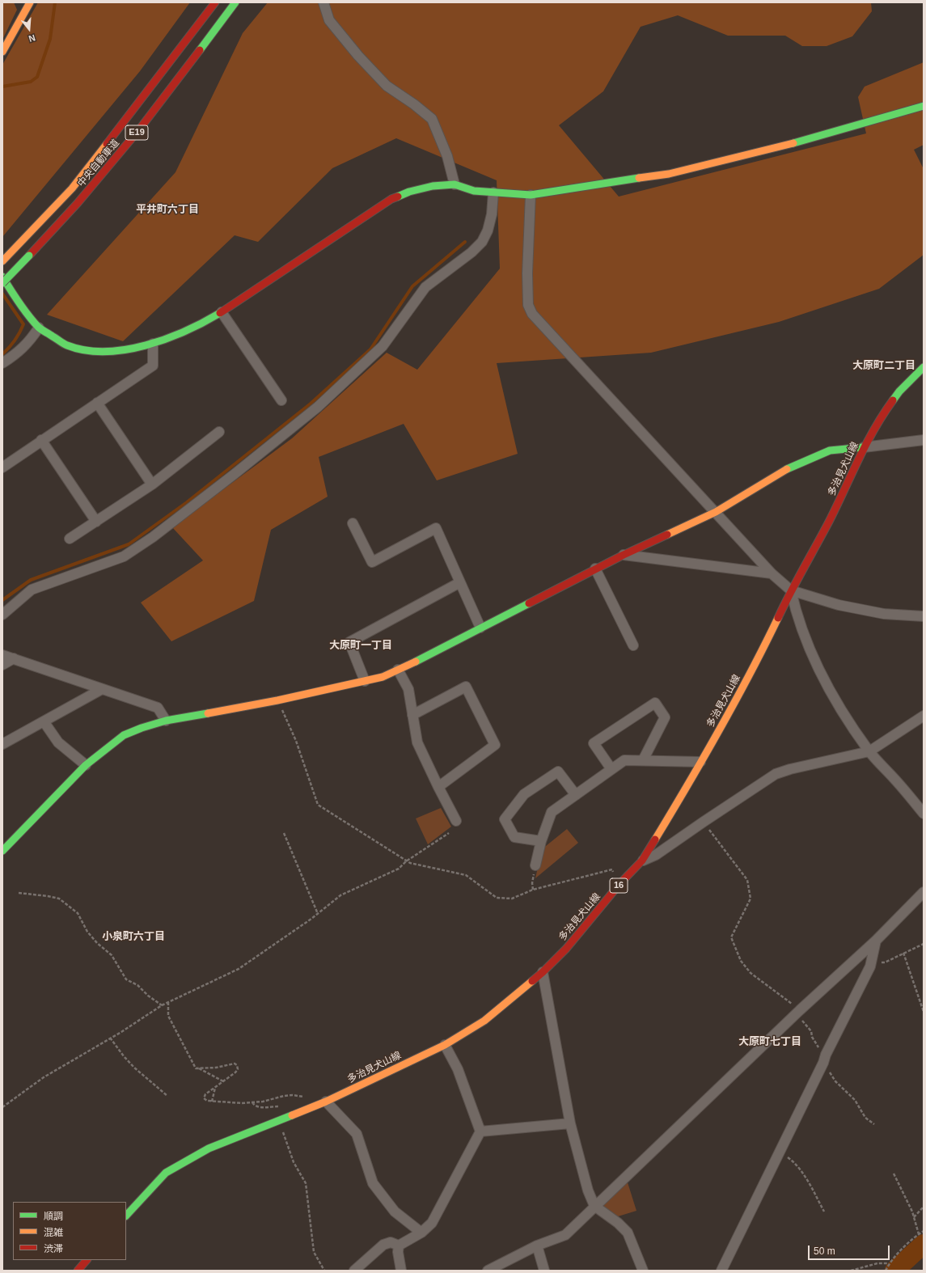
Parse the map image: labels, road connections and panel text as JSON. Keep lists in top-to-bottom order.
{
  "streets": {
    "main road": [
      "E19",
      "中央自動車道",
      "多治見犬山線",
      "16"
    ]
  },
  "districts": [
    "平井町六丁目",
    "大原町二丁目",
    "大原町一丁目",
    "小泉町六丁目",
    "大原町七丁目"
  ],
  "legend": ["順調", "混雑", "渋滞"],
  "scale_bar": "50 m",
  "north": "bottom"
}
